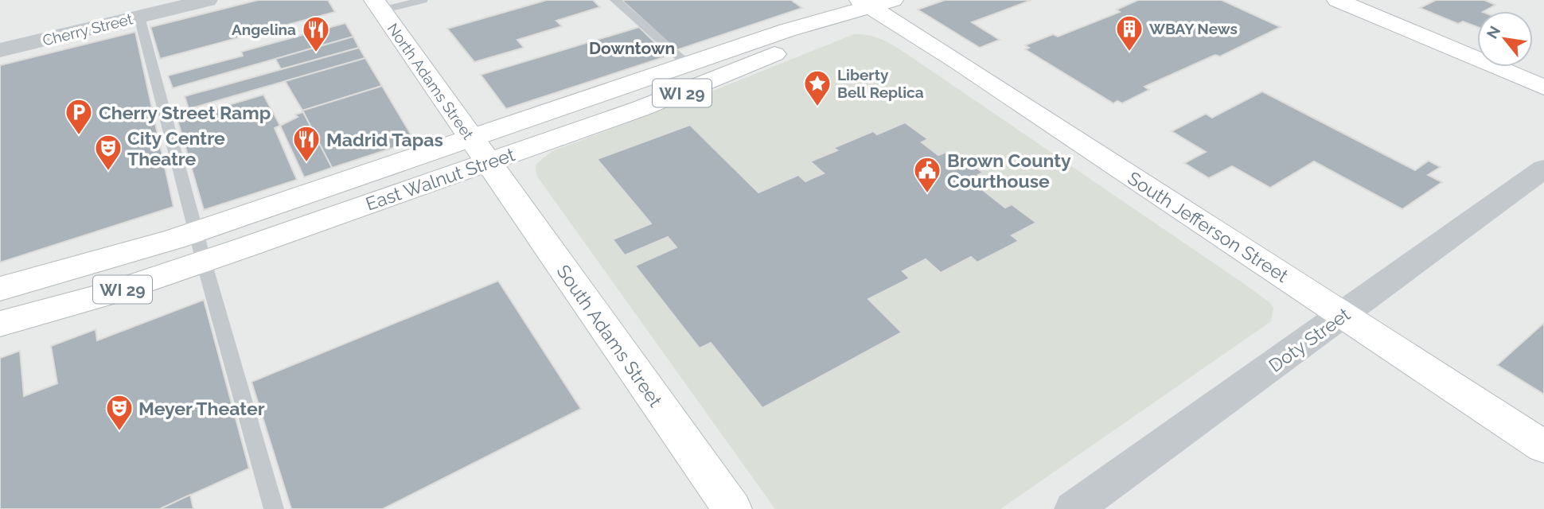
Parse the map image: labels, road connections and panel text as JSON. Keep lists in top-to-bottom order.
{
  "streets": {
    "main road": [
      "North Adams Street",
      "WI 29",
      "East Walnut Street",
      "South Jefferson Street",
      "South Adams Street"
    ],
    "street": ["Cherry Street", "Doty Street"]
  },
  "crossings": [
    ["North Adams Street", "East Walnut Street"],
    ["North Adams Street", "South Adams Street"],
    ["East Walnut Street", "South Jefferson Street"],
    ["East Walnut Street", "South Adams Street"],
    ["South Jefferson Street", "Doty Street"]
  ],
  "districts": ["Downtown"],
  "places": {
    "building": ["WBAY News"],
    "restaurant": ["Angelina", "Madrid Tapas"],
    "place": ["Liberty Bell Replica"],
    "parking": ["Cherry Street Ramp"],
    "theatre": ["City Centre Theatre", "Meyer Theater"],
    "public building": ["Brown County Courthouse"]
  },
  "north": "top left"
}
